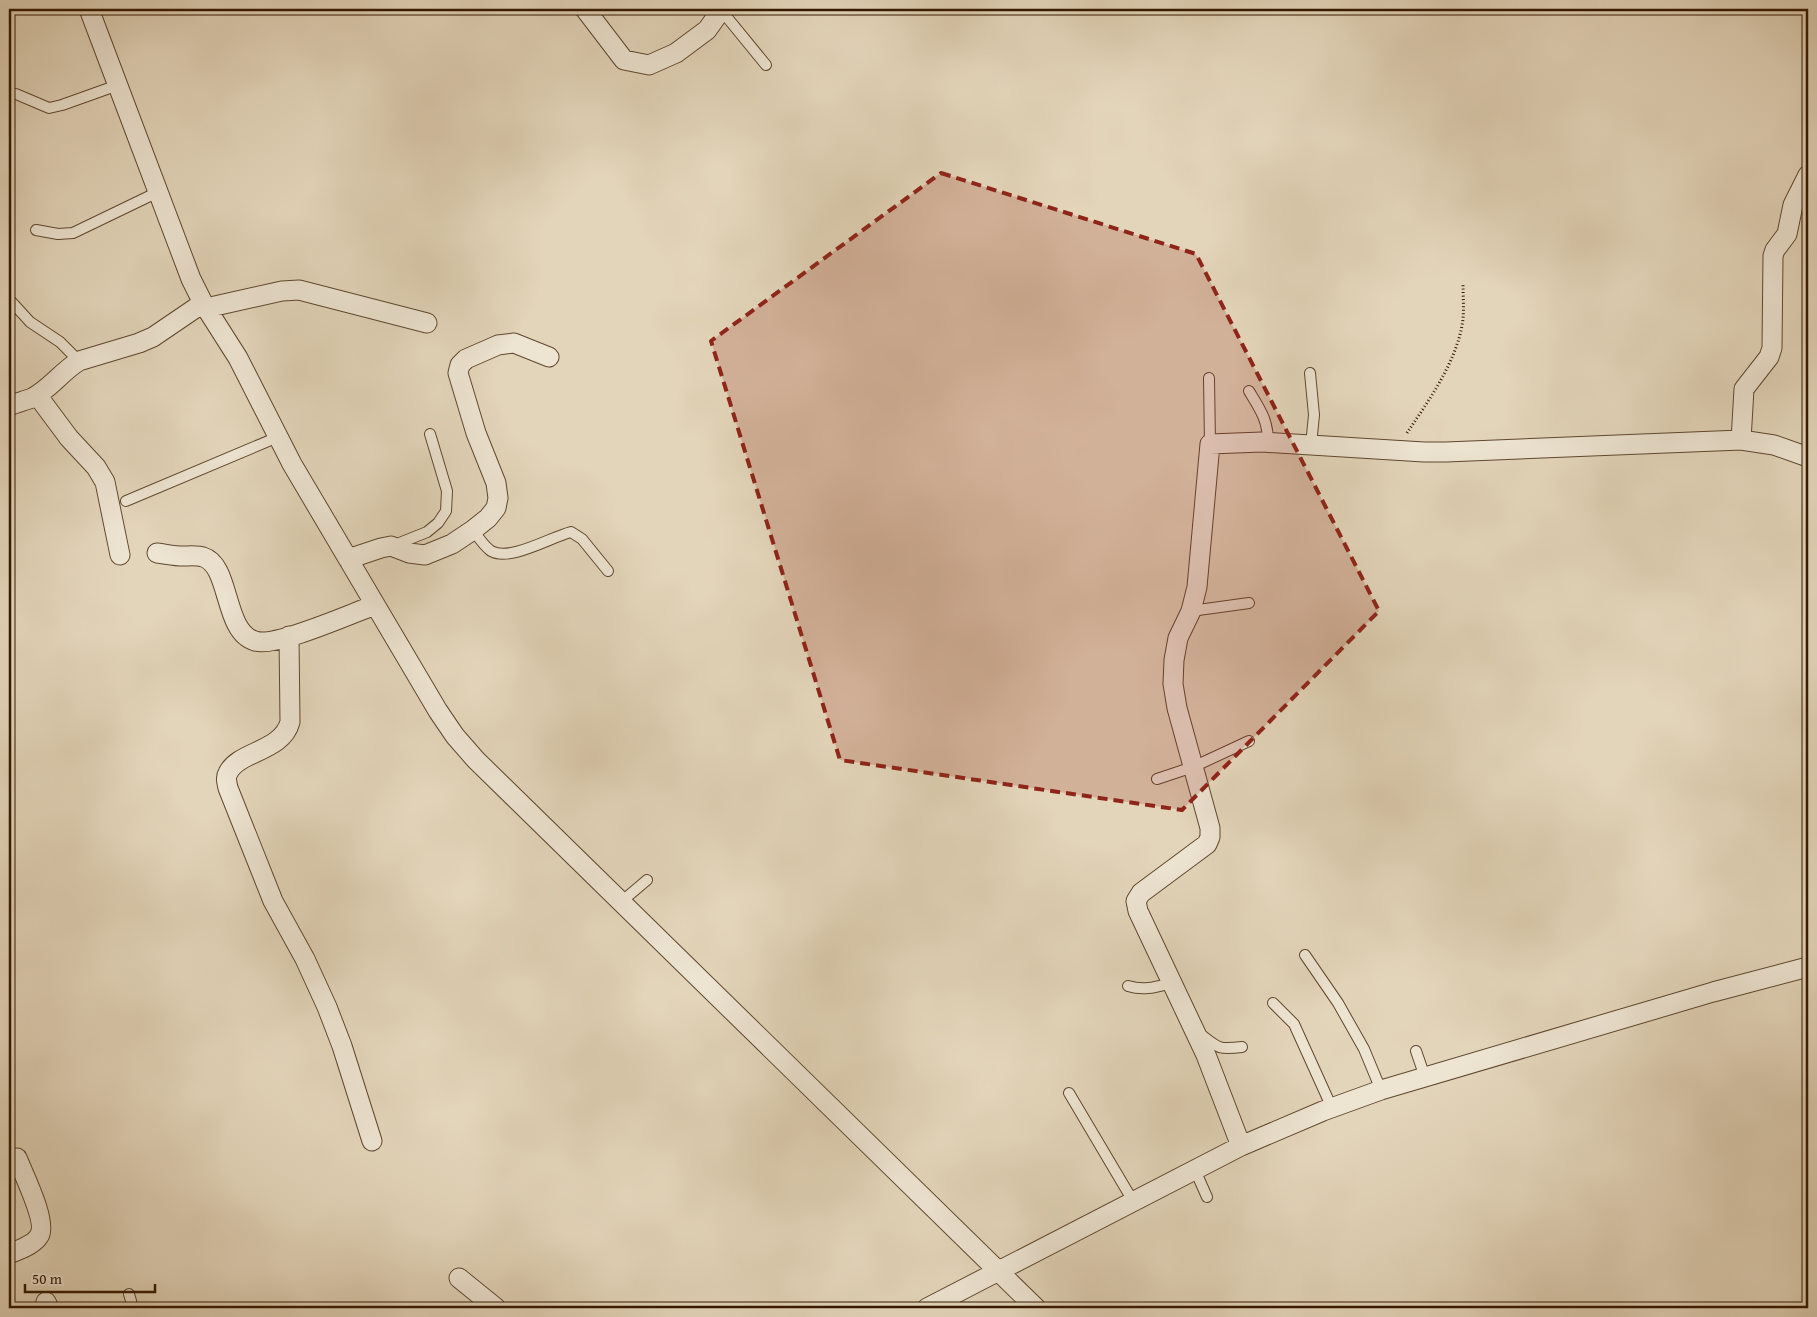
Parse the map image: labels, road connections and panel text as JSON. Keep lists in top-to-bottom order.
{
  "scale_bar": "50 m"
}
